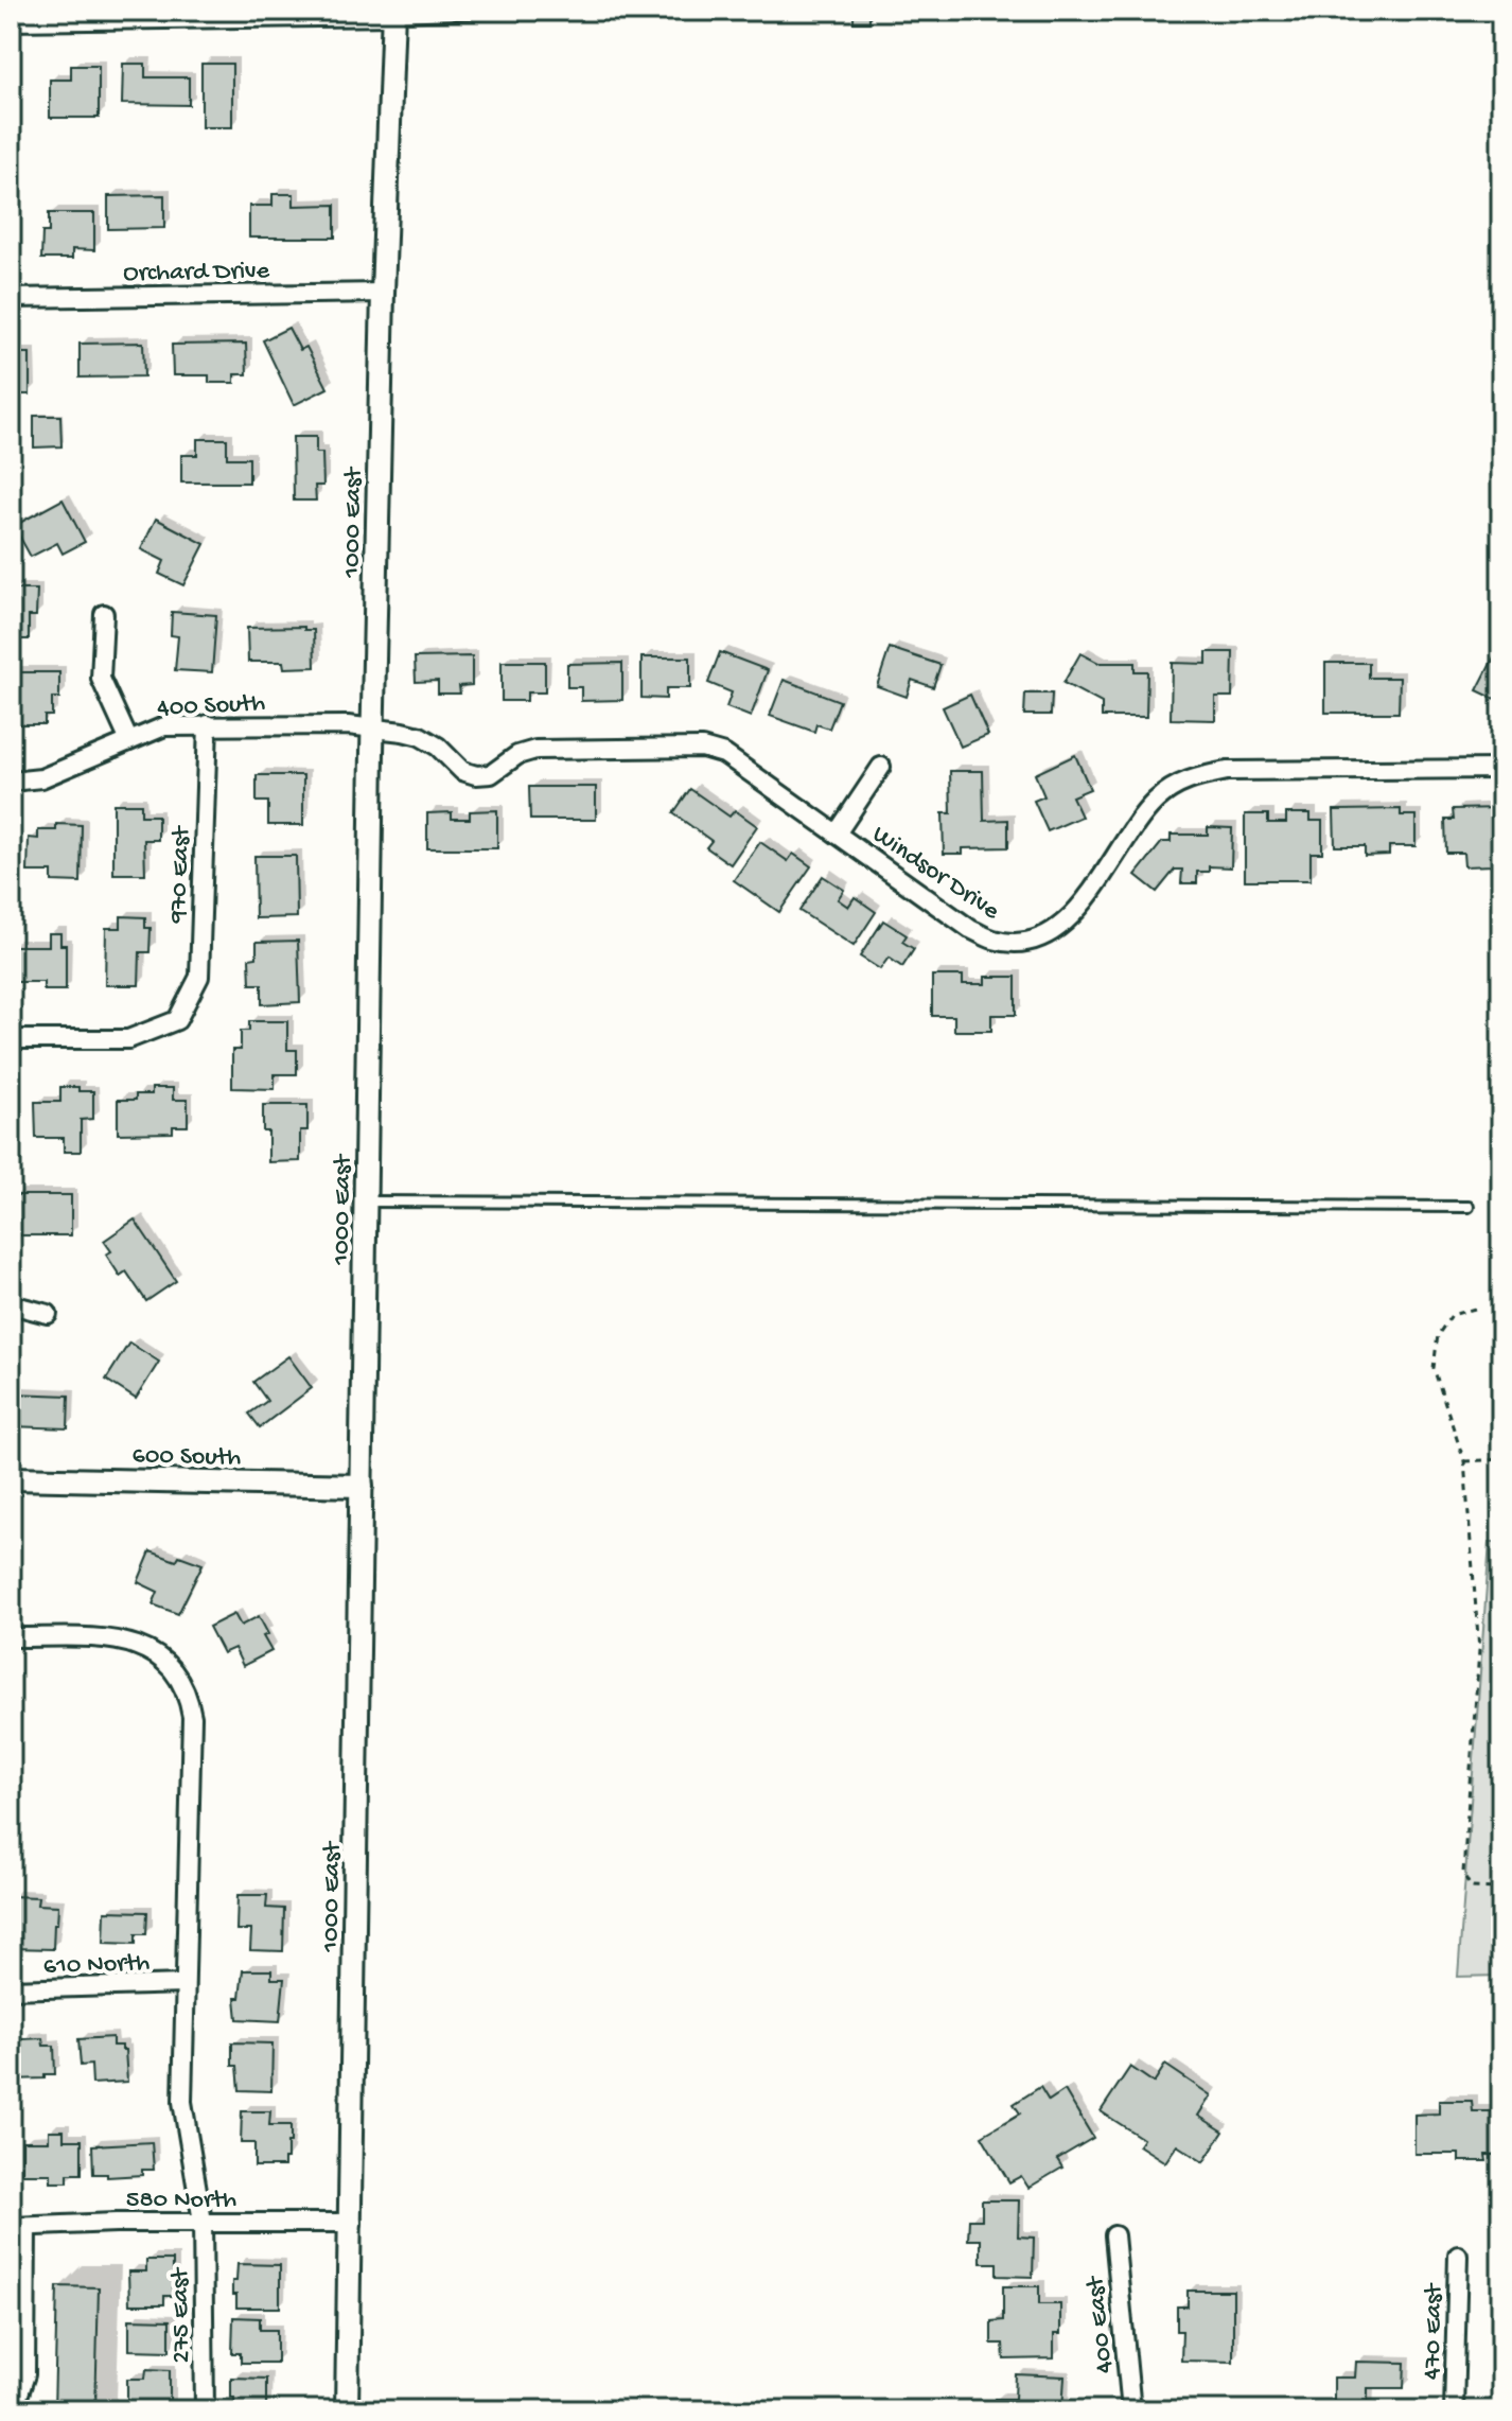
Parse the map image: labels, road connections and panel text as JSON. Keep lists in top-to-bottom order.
{
  "streets": {
    "street": [
      "Orchard Drive",
      "1000 East",
      "400 South",
      "Windsor Drive",
      "970 East",
      "600 South",
      "610 North",
      "580 North",
      "275 East",
      "400 East",
      "470 East"
    ]
  },
  "crossings": [
    ["Orchard Drive", "1000 East"],
    ["1000 East", "400 South"],
    ["1000 East", "Windsor Drive"],
    ["1000 East", "600 South"],
    ["1000 East", "580 North"],
    ["400 South", "Windsor Drive"],
    ["400 South", "970 East"],
    ["610 North", "275 East"],
    ["580 North", "275 East"]
  ]
}
